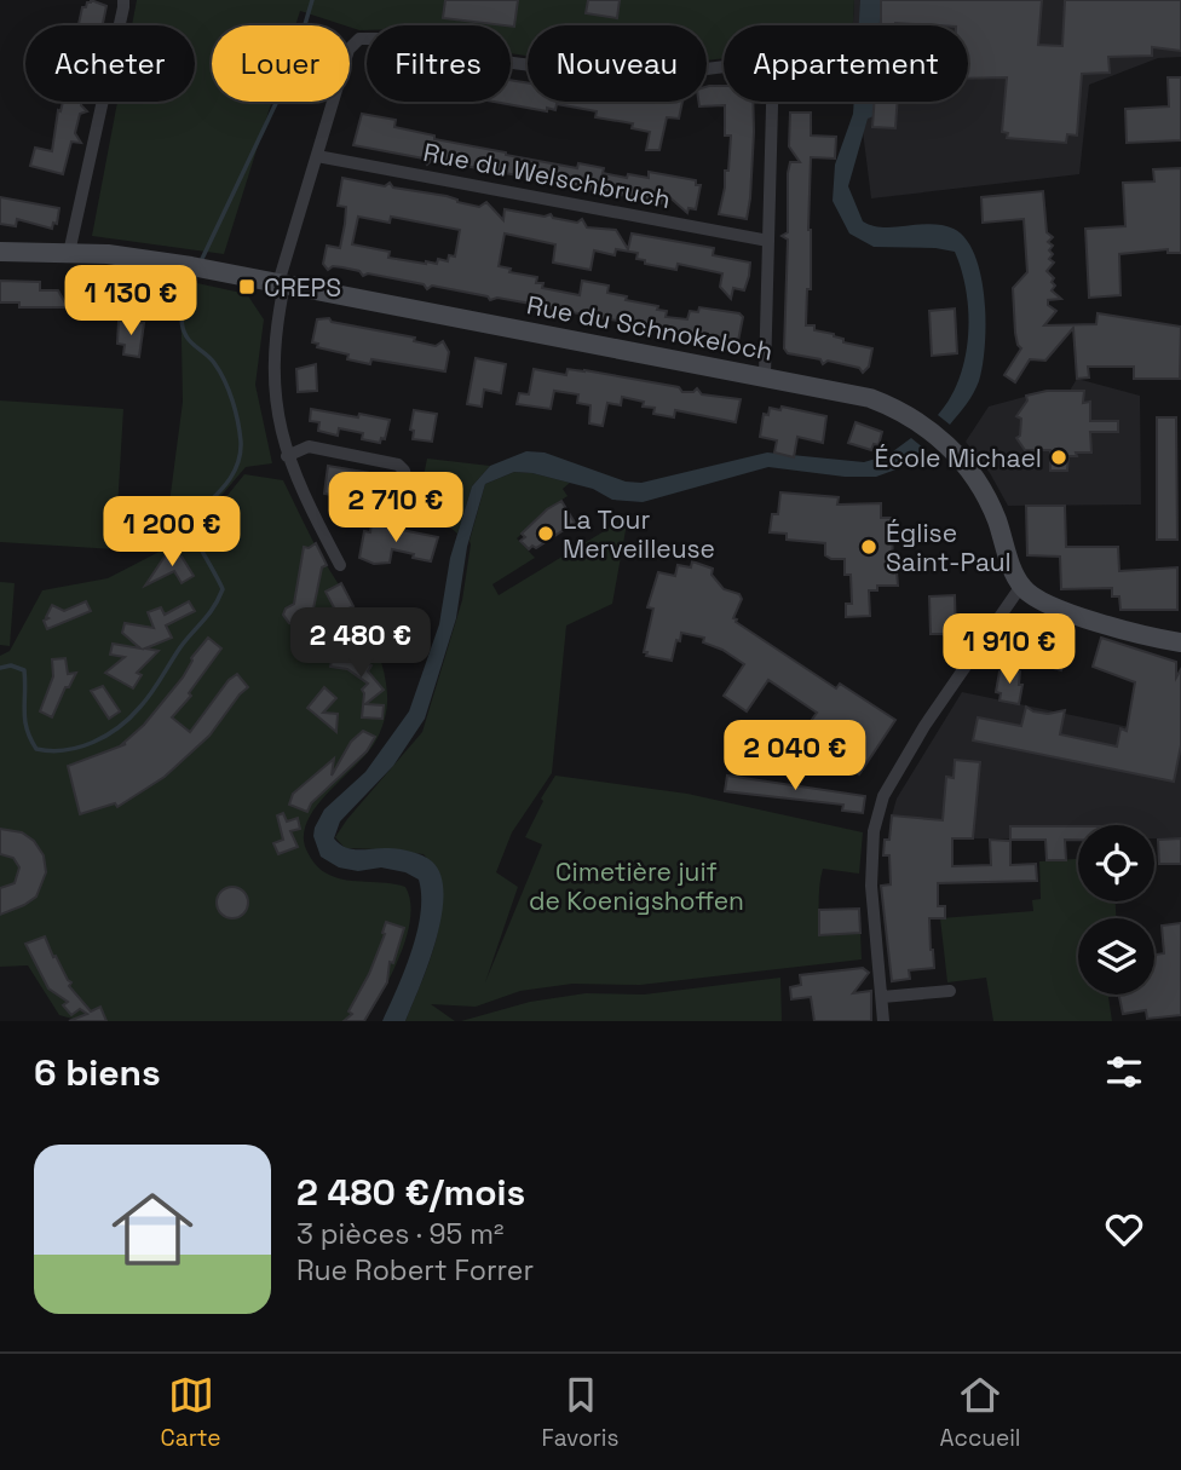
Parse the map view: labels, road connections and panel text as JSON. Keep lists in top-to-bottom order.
{
  "streets": {
    "street": ["Rue du Welschbruch", "Rue du Schnokeloch"]
  },
  "parks": ["Cimetière juif de Koenigshoffen"],
  "places": {
    "transit": ["CREPS"],
    "other": ["École Michael", "La Tour Merveilleuse", "Église Saint-Paul"]
  },
  "page": {
    "chip": [
      "Acheter",
      "Louer",
      "Filtres",
      "Nouveau",
      "Appartement"
    ],
    "price": [
      "1 130 €",
      "2 710 €",
      "1 200 €",
      "2 480 €",
      "1 910 €",
      "2 040 €"
    ],
    "heading": "6 biens",
    "list": [
      {
        "name": "2 480 €/mois",
        "note": "3 pièces · 95 m² · Rue Robert Forrer"
      }
    ],
    "tabs": ["Carte", "Favoris", "Accueil"]
  }
}
